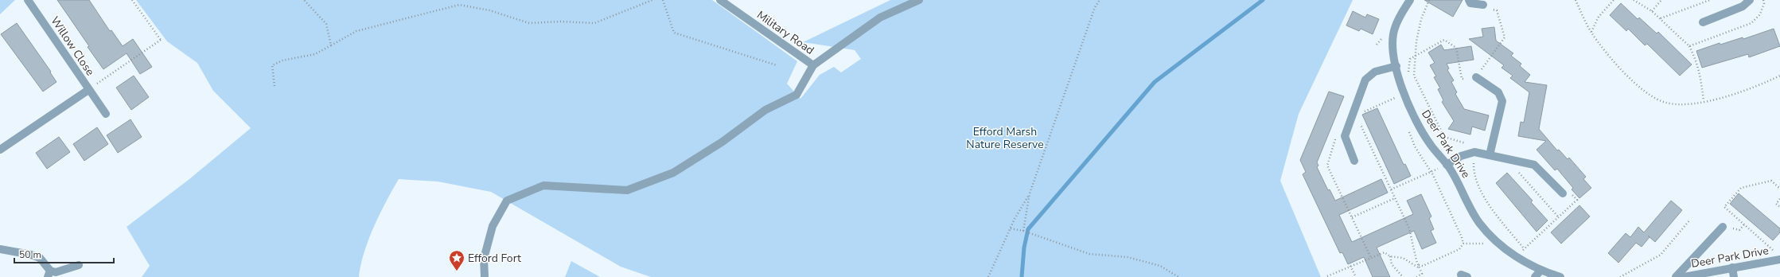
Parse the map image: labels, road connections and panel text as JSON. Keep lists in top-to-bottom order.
{
  "streets": {
    "street": ["Military Road", "Willow Close", "Deer Park Drive"]
  },
  "parks": ["Efford Marsh Nature Reserve"],
  "places": {
    "place": ["Efford Fort"]
  },
  "scale_bar": "50 m"
}
